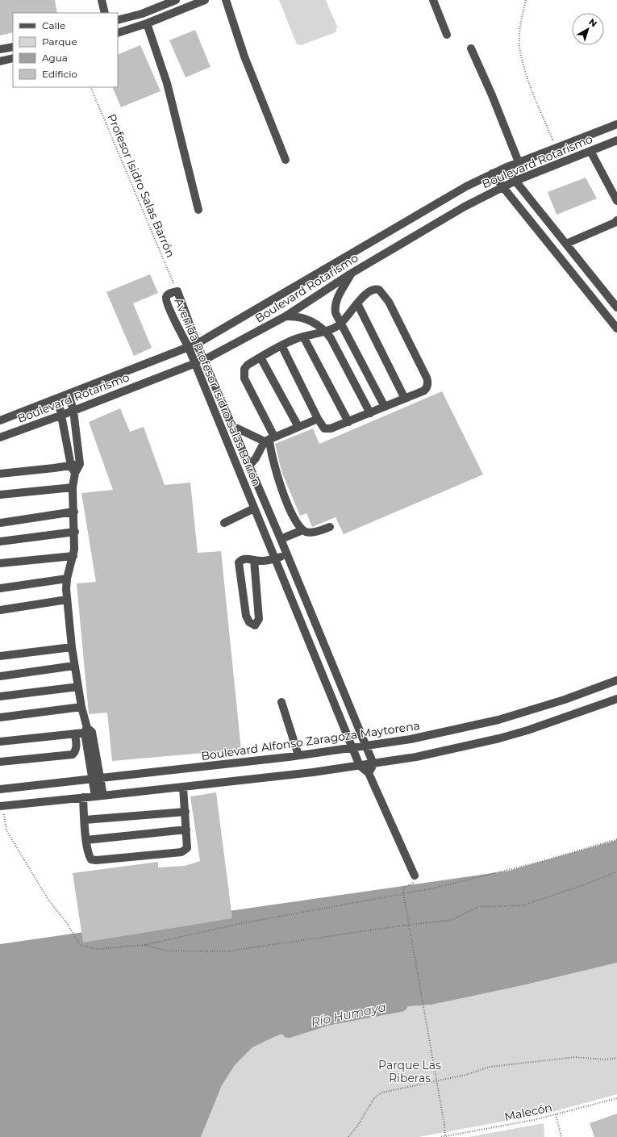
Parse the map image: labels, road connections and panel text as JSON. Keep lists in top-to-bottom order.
{
  "streets": {
    "street": ["Boulevard Rotarismo", "Avenida Profesor Isidro Salas Barrón", "Boulevard Alfonso Zaragoza Maytorena"],
    "path": ["Profesor Isidro Salas Barrón", "Malecón"]
  },
  "crossings": [
    ["Boulevard Rotarismo", "Avenida Profesor Isidro Salas Barrón"],
    ["Profesor Isidro Salas Barrón", "Avenida Profesor Isidro Salas Barrón"],
    ["Avenida Profesor Isidro Salas Barrón", "Boulevard Alfonso Zaragoza Maytorena"]
  ],
  "water": ["Río Humaya"],
  "parks": ["Parque Las Riberas"],
  "legend": [
    "Calle",
    "Parque",
    "Agua",
    "Edificio"
  ],
  "north": "top right"
}
